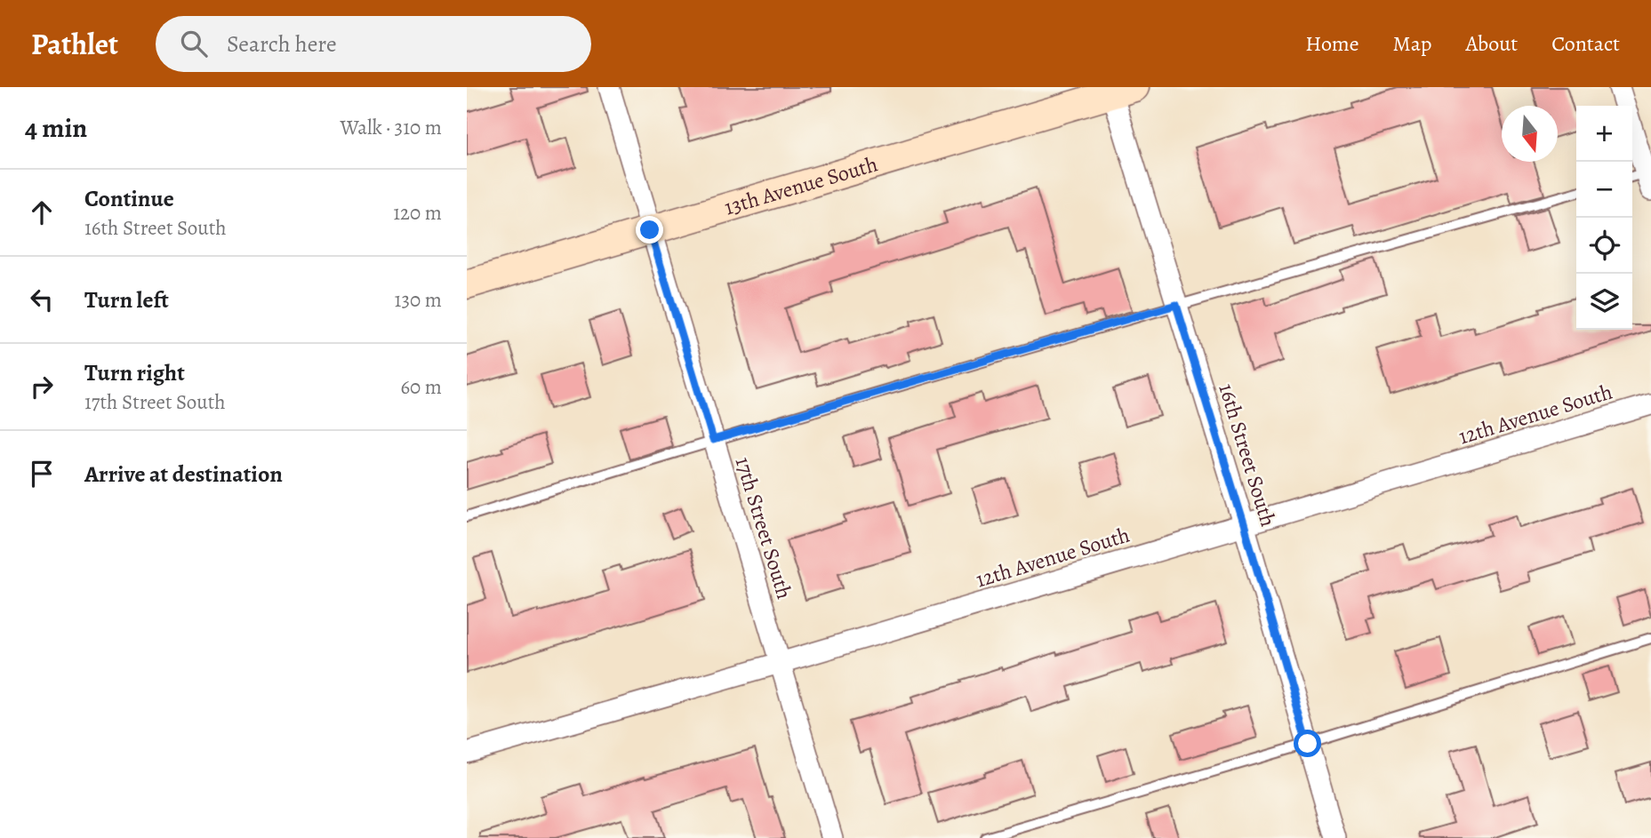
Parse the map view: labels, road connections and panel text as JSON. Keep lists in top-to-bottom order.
{
  "streets": {
    "street": [
      "13th Avenue South",
      "12th Avenue South",
      "16th Street South",
      "17th Street South"
    ]
  },
  "crossings": [
    ["13th Avenue South", "16th Street South"],
    ["13th Avenue South", "17th Street South"],
    ["12th Avenue South", "16th Street South"],
    ["12th Avenue South", "17th Street South"]
  ],
  "north": "bottom",
  "page": {
    "header": "Pathlet",
    "search": "Search here",
    "nav": [
      "Home",
      "Map",
      "About",
      "Contact"
    ],
    "heading": ["4 min", "Walk · 310 m"],
    "map_buttons": ["+", "−"],
    "list": [
      ["Continue", "16th Street South", "120 m"],
      ["Turn left", "130 m"],
      ["Turn right", "17th Street South", "60 m"],
      "Arrive at destination"
    ]
  }
}
